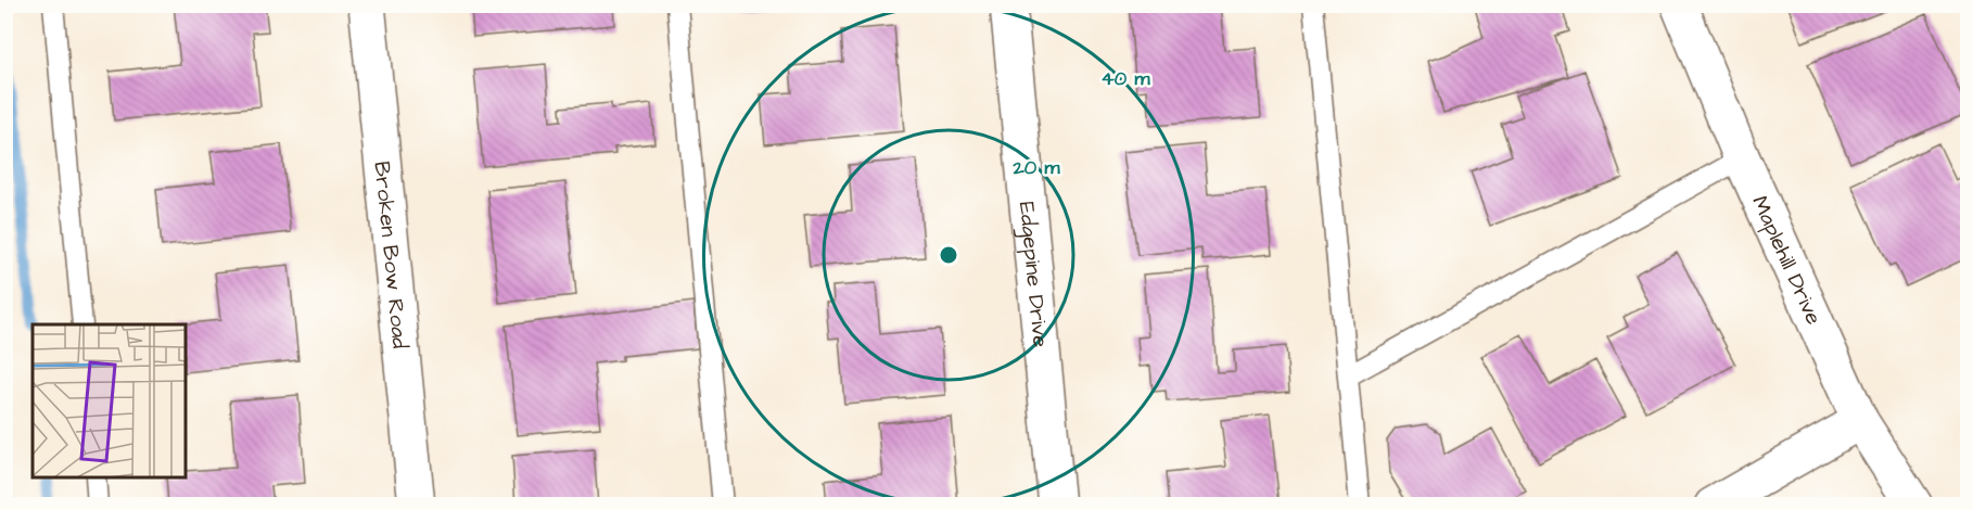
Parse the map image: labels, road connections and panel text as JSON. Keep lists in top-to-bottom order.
{
  "streets": {
    "street": ["Broken Bow Road", "Maplehill Drive", "Edgepine Drive"]
  },
  "rings": ["40 m", "20 m"]
}
